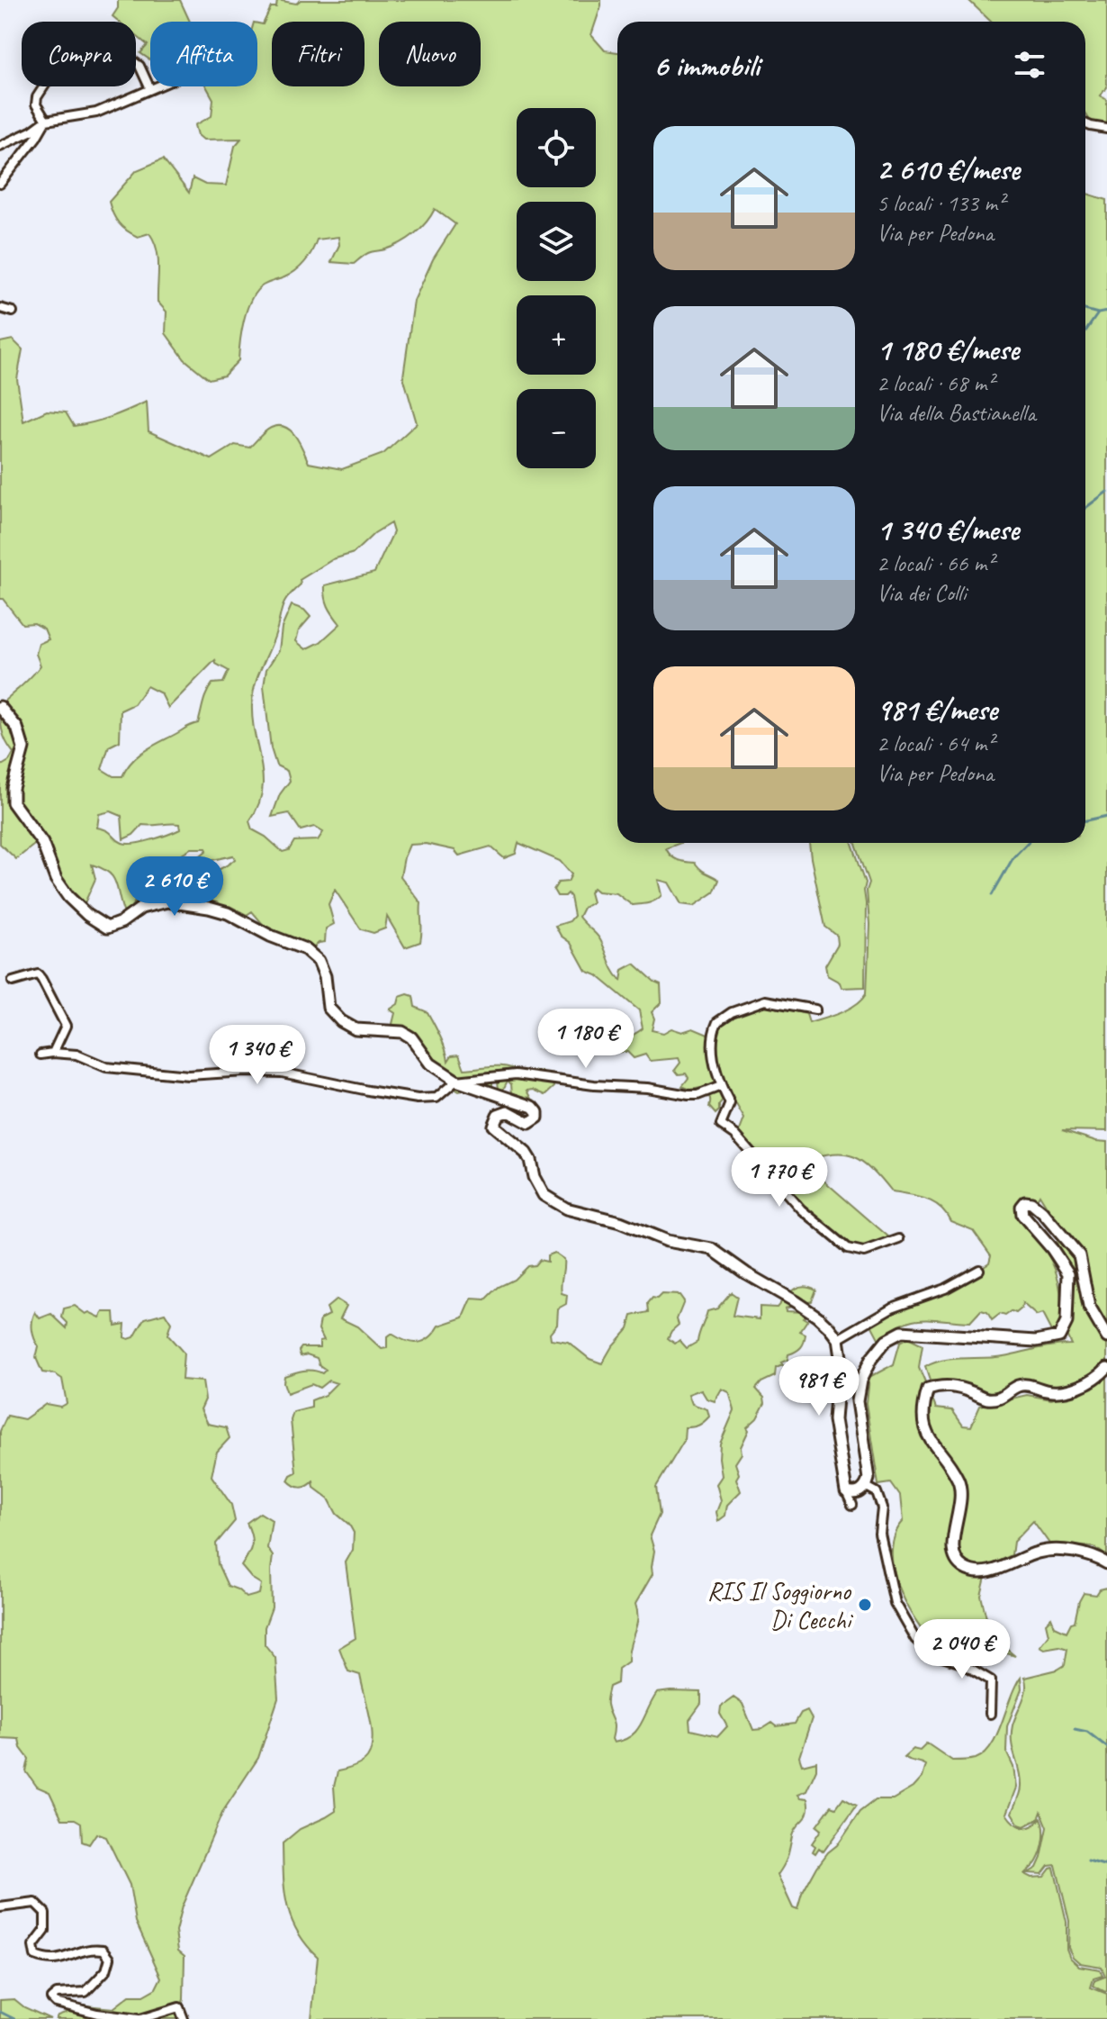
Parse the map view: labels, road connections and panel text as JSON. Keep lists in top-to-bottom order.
{
  "places": ["RIS Il Soggiorno Di Cecchi"],
  "page": {
    "chip": [
      "Compra",
      "Affitta",
      "Filtri",
      "Nuovo"
    ],
    "heading": "6 immobili",
    "map_buttons": ["+", "−"],
    "list": [
      {
        "name": "2 610 €/mese",
        "note": "5 locali · 133 m² · Via per Pedona"
      },
      {
        "name": "1 180 €/mese",
        "note": "2 locali · 68 m² · Via della Bastianella"
      },
      {
        "name": "1 340 €/mese",
        "note": "2 locali · 66 m² · Via dei Colli"
      },
      {
        "name": "981 €/mese",
        "note": "2 locali · 64 m² · Via per Pedona"
      }
    ],
    "price": [
      "2 610 €",
      "1 180 €",
      "1 340 €",
      "1 770 €",
      "981 €",
      "2 040 €"
    ]
  }
}
